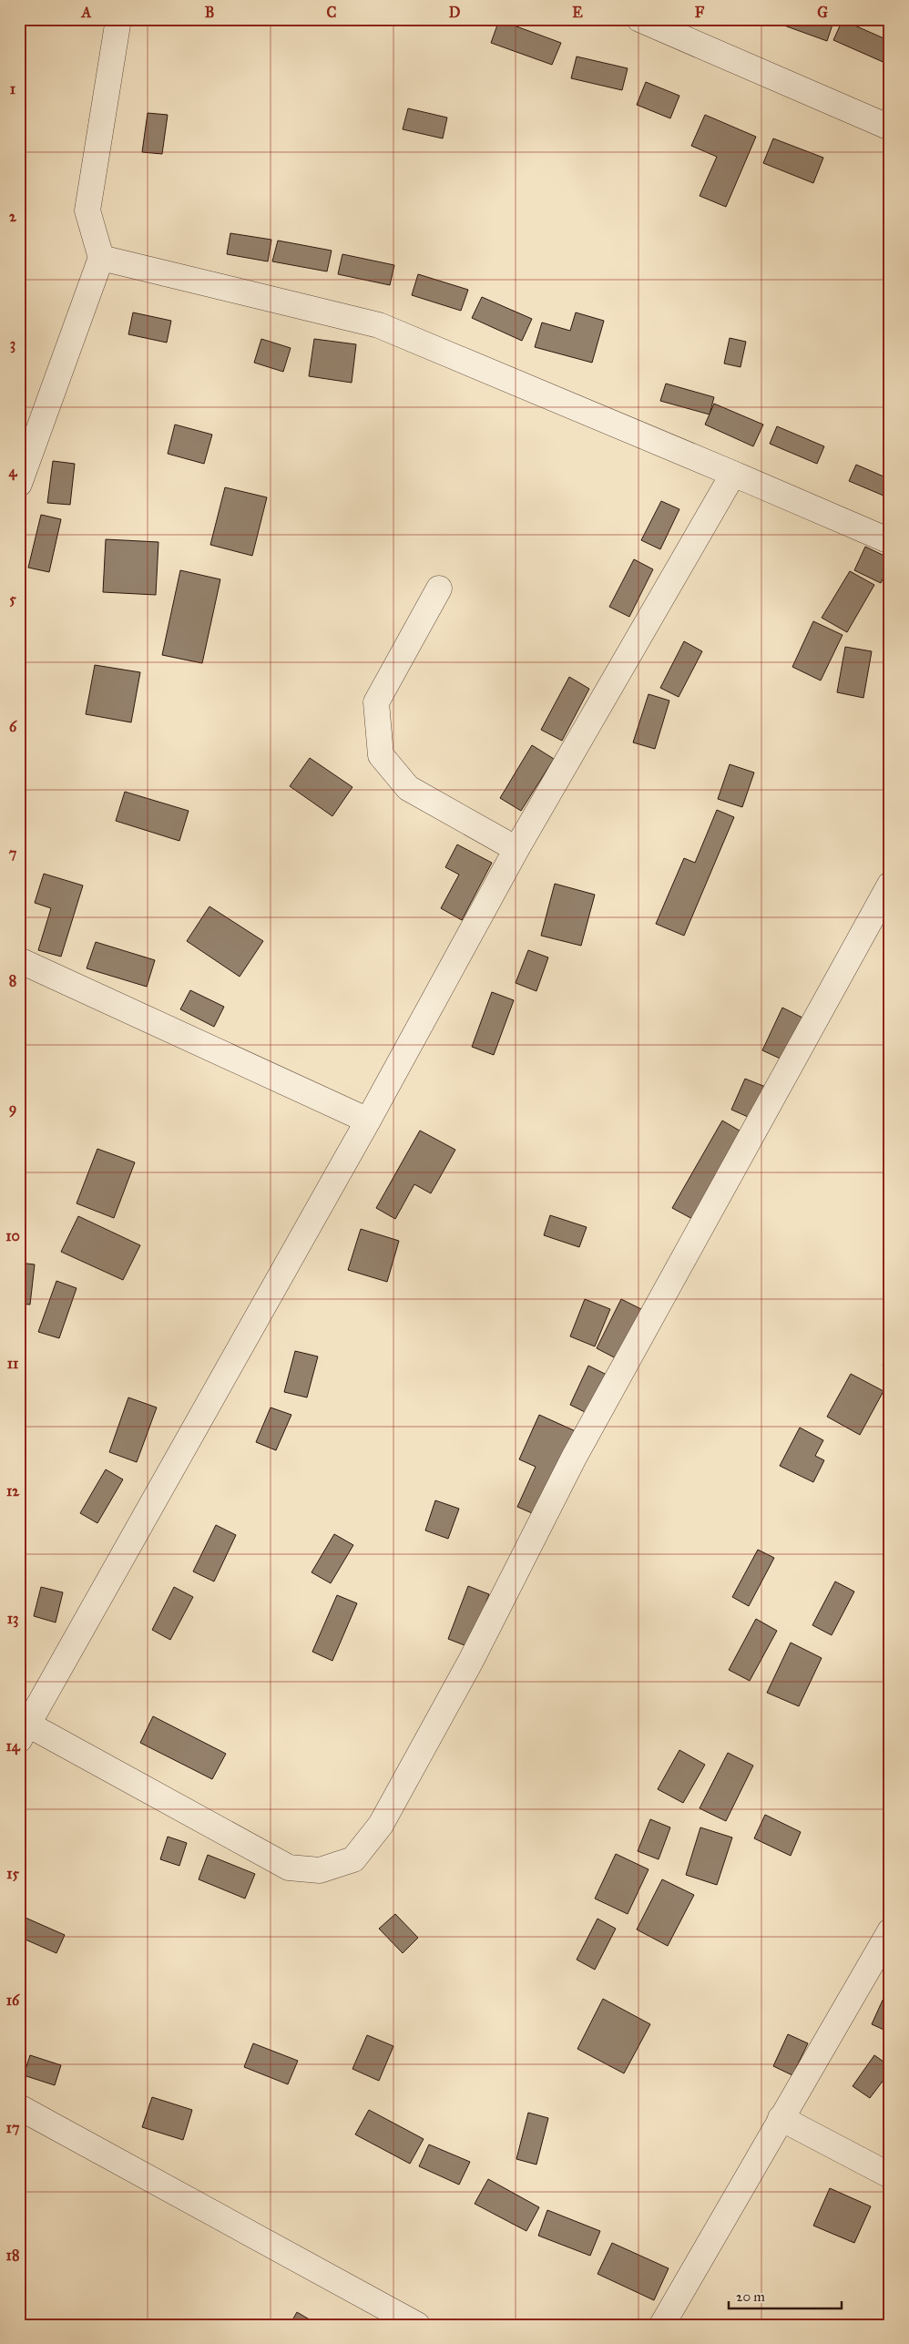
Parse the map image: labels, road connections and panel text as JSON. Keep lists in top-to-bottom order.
{
  "scale_bar": "20 m",
  "grid": {
    "columns": [
      "A",
      "B",
      "C",
      "D",
      "E",
      "F",
      "G"
    ],
    "rows": [
      "1",
      "2",
      "3",
      "4",
      "5",
      "6",
      "7",
      "8",
      "9",
      "10",
      "11",
      "12",
      "13",
      "14",
      "15",
      "16",
      "17",
      "18"
    ]
  }
}
